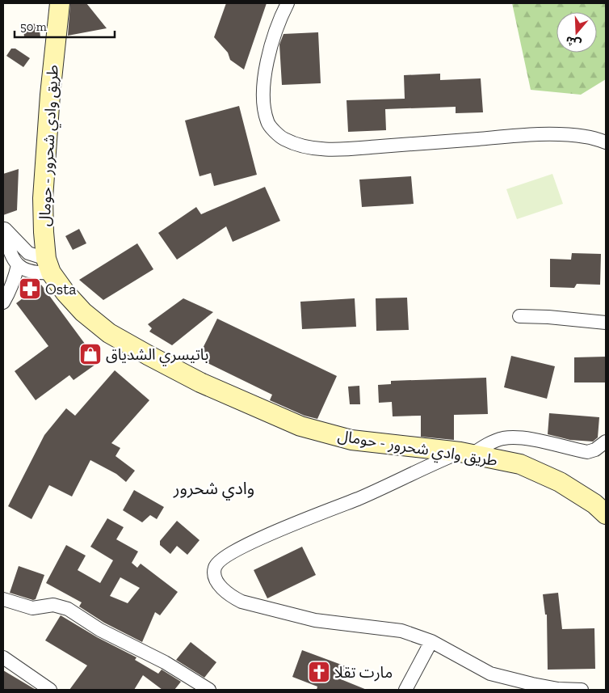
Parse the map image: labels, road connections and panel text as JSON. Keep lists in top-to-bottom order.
{
  "streets": {
    "main road": ["طريق وادي شحرور - حومال"]
  },
  "districts": ["وادي شحرور"],
  "places": {
    "pharmacy": ["Osta"],
    "shop": ["باتيسري الشدياق"],
    "church": ["مارت تقلا"]
  },
  "scale_bar": "50 m",
  "north": "bottom"
}
